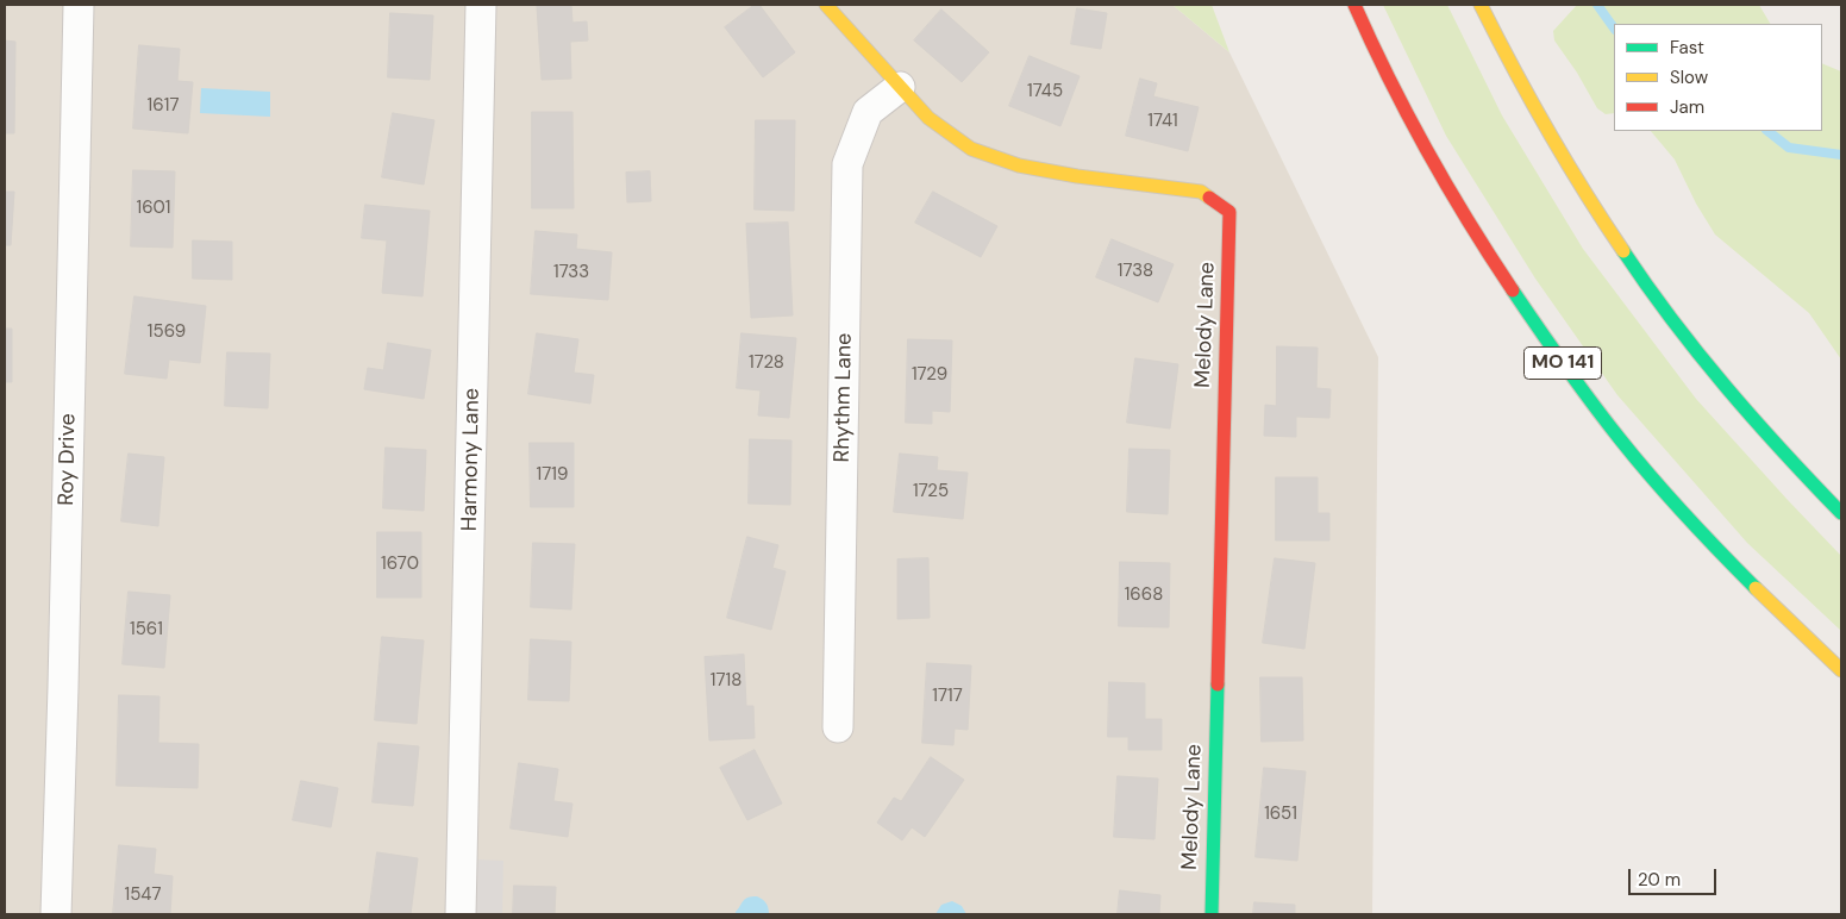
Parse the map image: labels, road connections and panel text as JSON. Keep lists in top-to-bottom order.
{
  "streets": {
    "main road": ["Melody Lane", "MO 141"],
    "street": ["Rhythm Lane", "Roy Drive", "Harmony Lane"]
  },
  "crossings": [
    ["Melody Lane", "Rhythm Lane"]
  ],
  "house_numbers": [
    "1745",
    "1617",
    "1741",
    "1601",
    "1738",
    "1733",
    "1569",
    "1728",
    "1729",
    "1719",
    "1725",
    "1670",
    "1668",
    "1561",
    "1718",
    "1717",
    "1651",
    "1547"
  ],
  "legend": ["Fast", "Slow", "Jam"],
  "scale_bar": "20 m"
}
